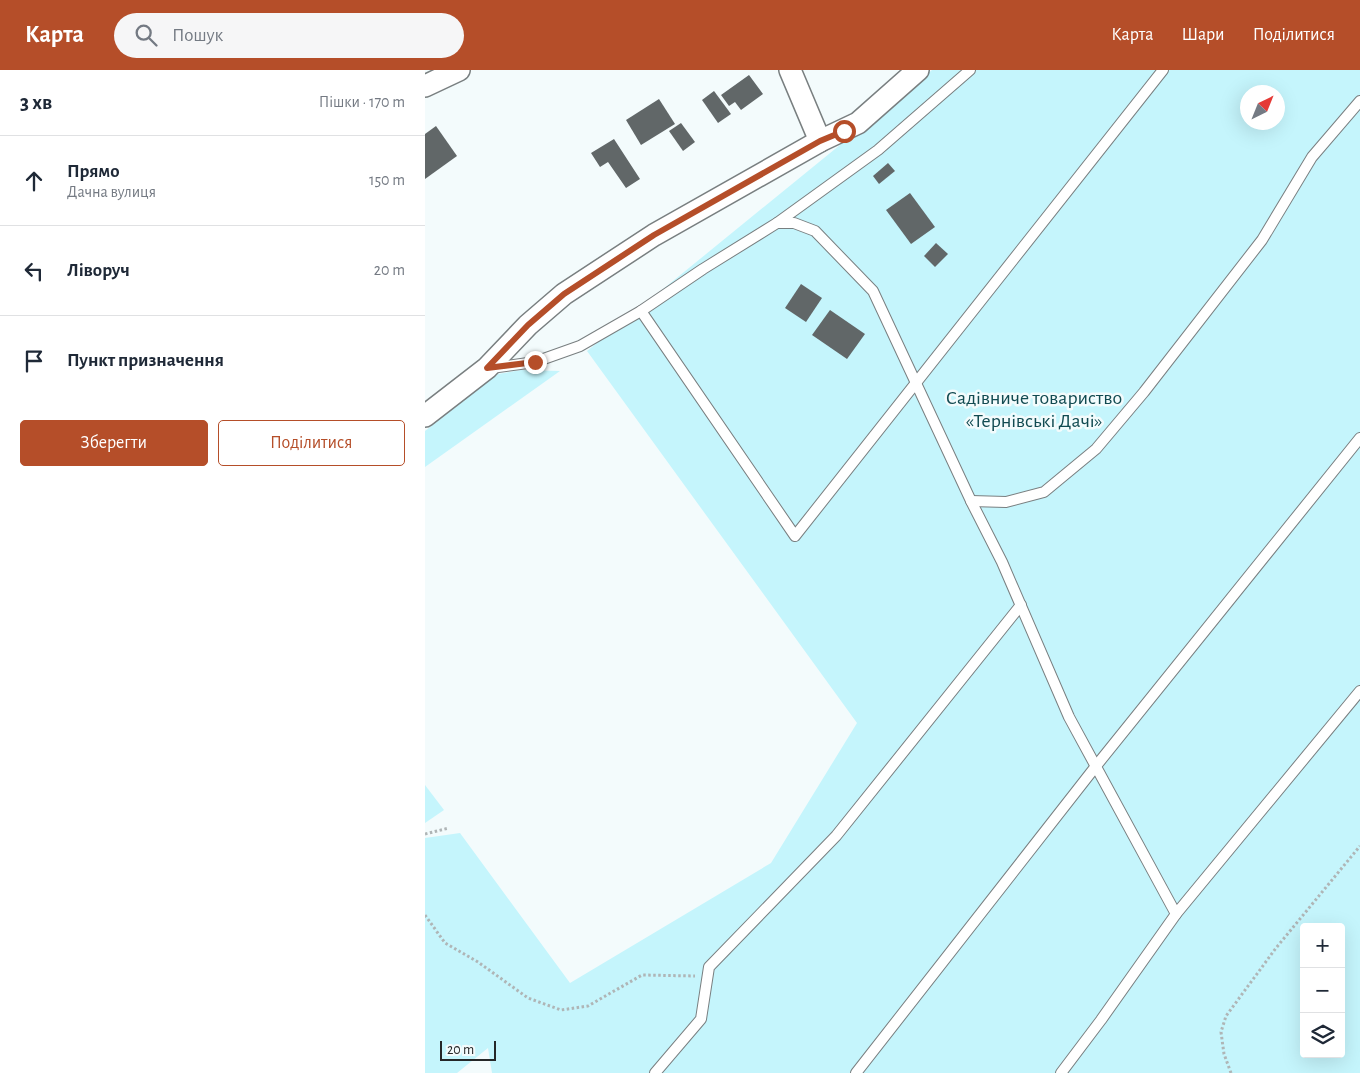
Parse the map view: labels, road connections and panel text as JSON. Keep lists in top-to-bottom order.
{
  "parks": ["Садівниче товариство «Тернівські Дачі»"],
  "scale_bar": "20 m",
  "north": "top right",
  "page": {
    "header": "Карта",
    "search": "Пошук",
    "nav": ["Карта", "Шари", "Поділитися"],
    "heading": ["3 хв", "Пішки · 170 m"],
    "list": [
      ["Прямо", "Дачна вулиця", "150 m"],
      ["Ліворуч", "20 m"],
      "Пункт призначення"
    ],
    "buttons": ["Зберегти", "Поділитися"],
    "map_buttons": ["+", "−"],
    "scale": "20 m"
  }
}
